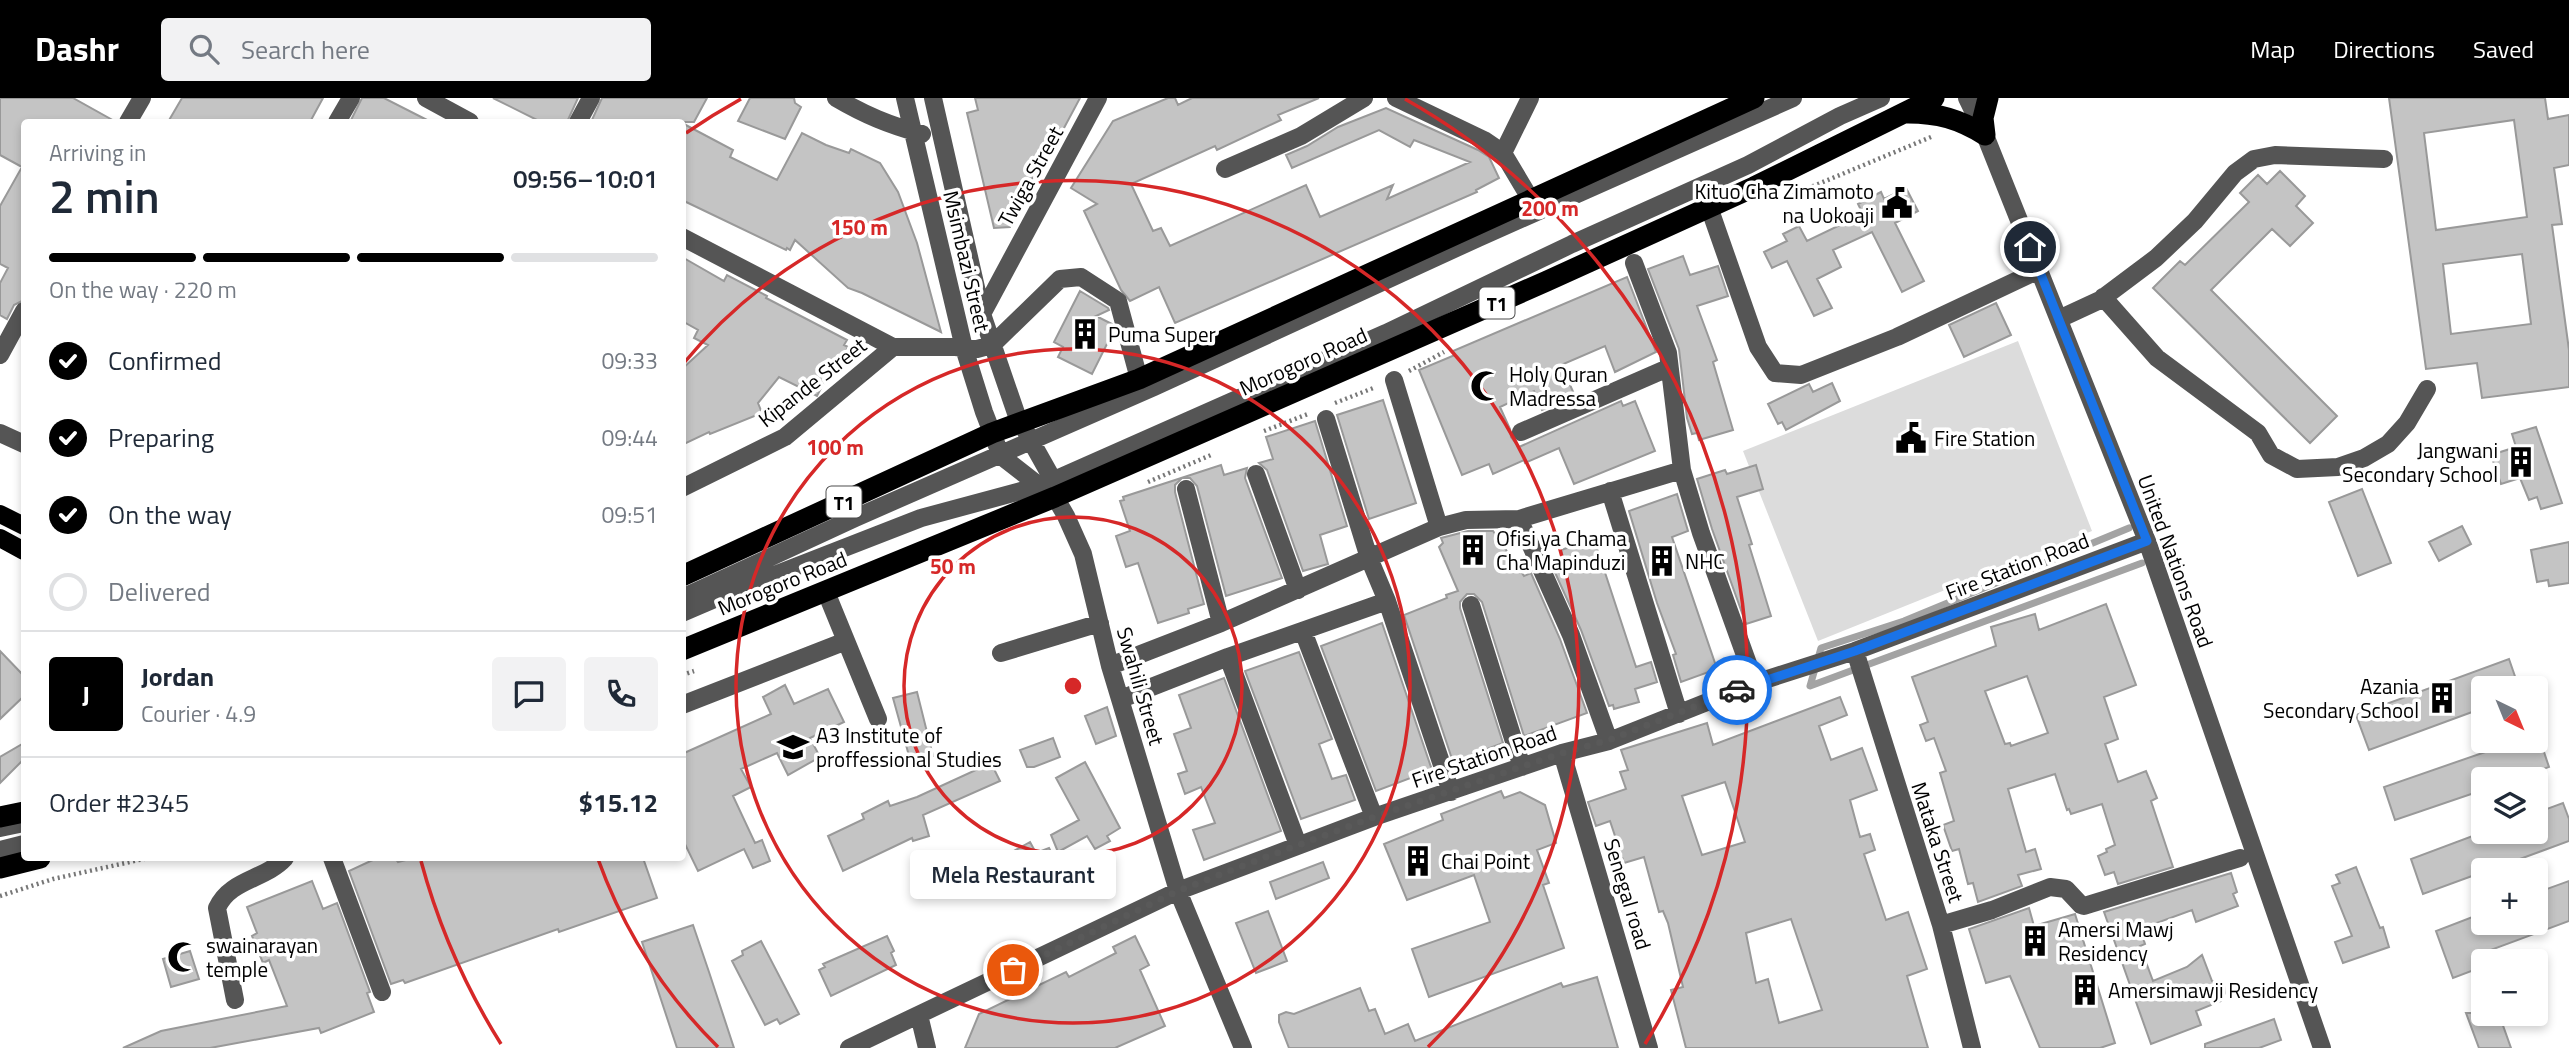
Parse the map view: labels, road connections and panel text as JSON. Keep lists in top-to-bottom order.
{
  "streets": {
    "highway": ["T1", "Morogoro Road"],
    "street": [
      "Twiga Street",
      "Msimbazi Street",
      "Kipande Street",
      "United Nations Road",
      "Fire Station Road",
      "Swahili Street",
      "Mataka Street",
      "Senegal road"
    ]
  },
  "crossings": [
    ["Twiga Street", "Msimbazi Street"],
    ["Msimbazi Street", "Morogoro Road"],
    ["Msimbazi Street", "Swahili Street"],
    ["Morogoro Road", "Swahili Street"],
    ["United Nations Road", "Fire Station Road"],
    ["Fire Station Road", "Swahili Street"],
    ["Fire Station Road", "Mataka Street"],
    ["Fire Station Road", "Senegal road"]
  ],
  "places": {
    "public building": ["Kituo Cha Zimamoto na Uokoaji", "Fire Station"],
    "building": [
      "Puma Super",
      "Jangwani Secondary School",
      "Ofisi ya Chama Cha Mapinduzi",
      "NHC",
      "Azania Secondary School",
      "Chai Point",
      "Amersi Mawj Residency",
      "Amersimawji Residency"
    ],
    "mosque": ["Holy Quran Madressa", "swainarayan temple"],
    "school or university": ["A3 Institute of proffessional Studies"],
    "other": ["Mela Restaurant"]
  },
  "north": "bottom right",
  "page": {
    "header": "Dashr",
    "search": "Search here",
    "nav": ["Map", "Directions", "Saved"],
    "heading": ["2 min", "Arriving in", "09:56–10:01"],
    "panel": [
      "Jordan",
      "Courier · 4.9",
      "Order #2345",
      "$15.12"
    ],
    "bar": "On the way · 220 m",
    "list": [
      ["Confirmed", "09:33"],
      ["Preparing", "09:44"],
      ["On the way", "09:51"],
      "Delivered"
    ],
    "round": "J",
    "map_buttons": ["+", "−"],
    "bubble": "Mela Restaurant"
  },
  "rings": [
    "200 m",
    "150 m",
    "100 m",
    "50 m"
  ]
}
